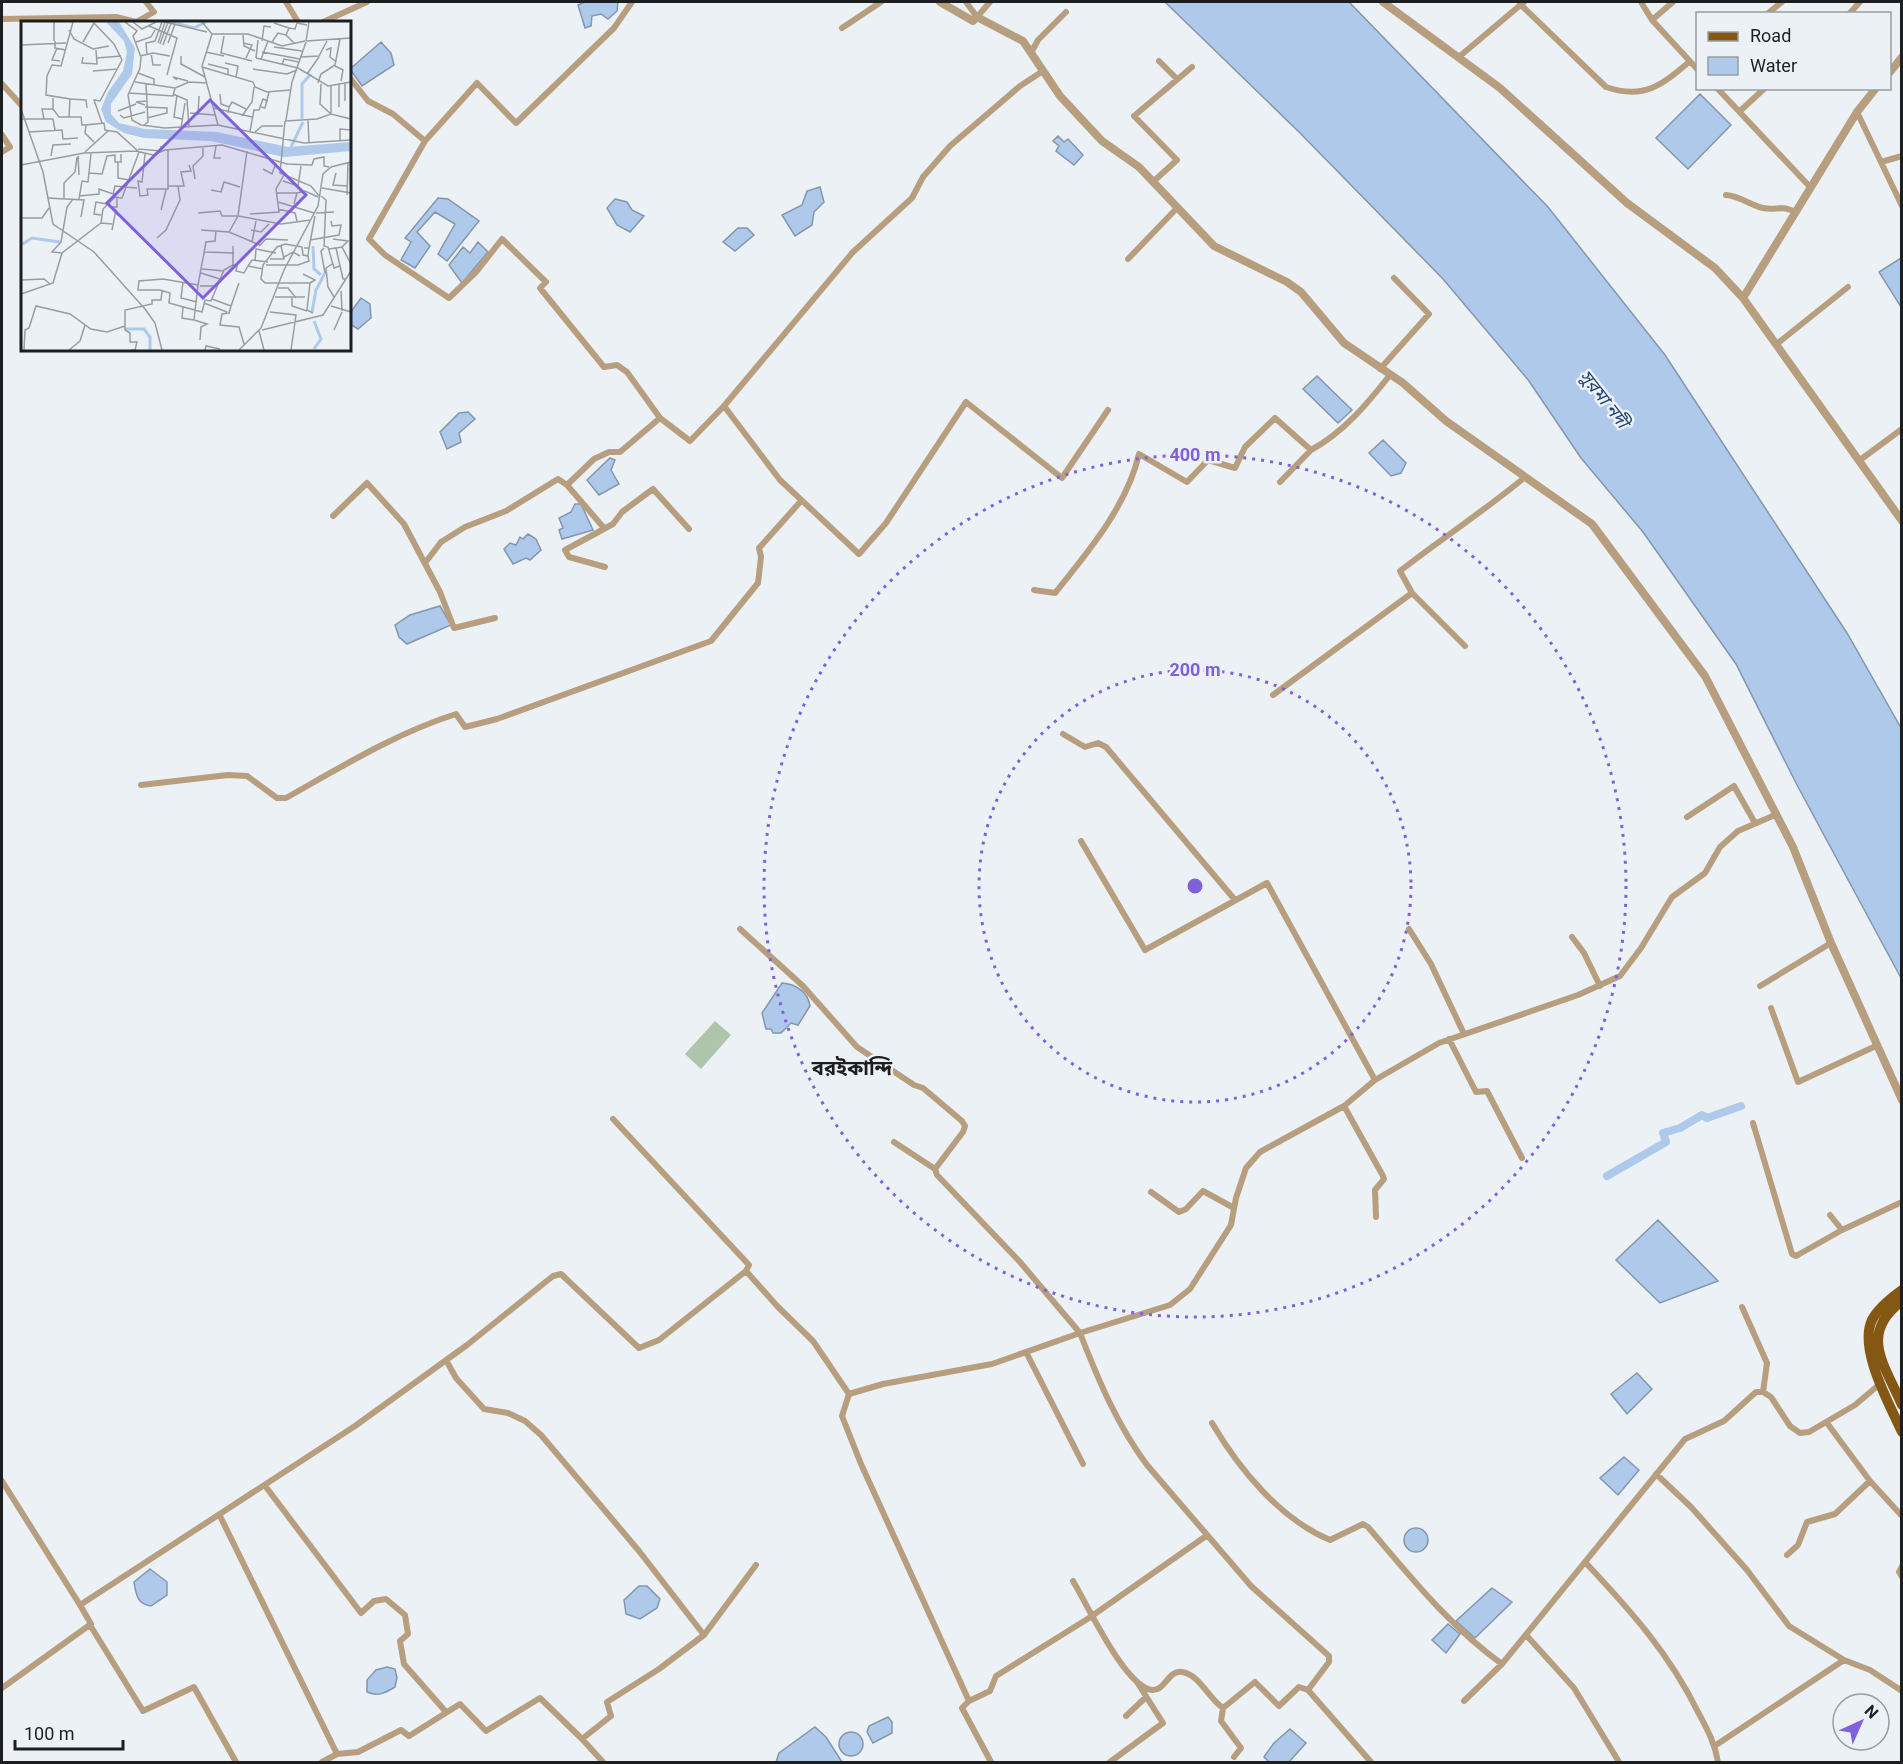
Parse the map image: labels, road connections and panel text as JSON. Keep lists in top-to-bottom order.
{
  "districts": ["বরইকান্দি"],
  "water": ["সুরমা নদী"],
  "legend": ["Road", "Water"],
  "scale_bar": "100 m",
  "north": "top right",
  "rings": ["400 m", "200 m"]
}
